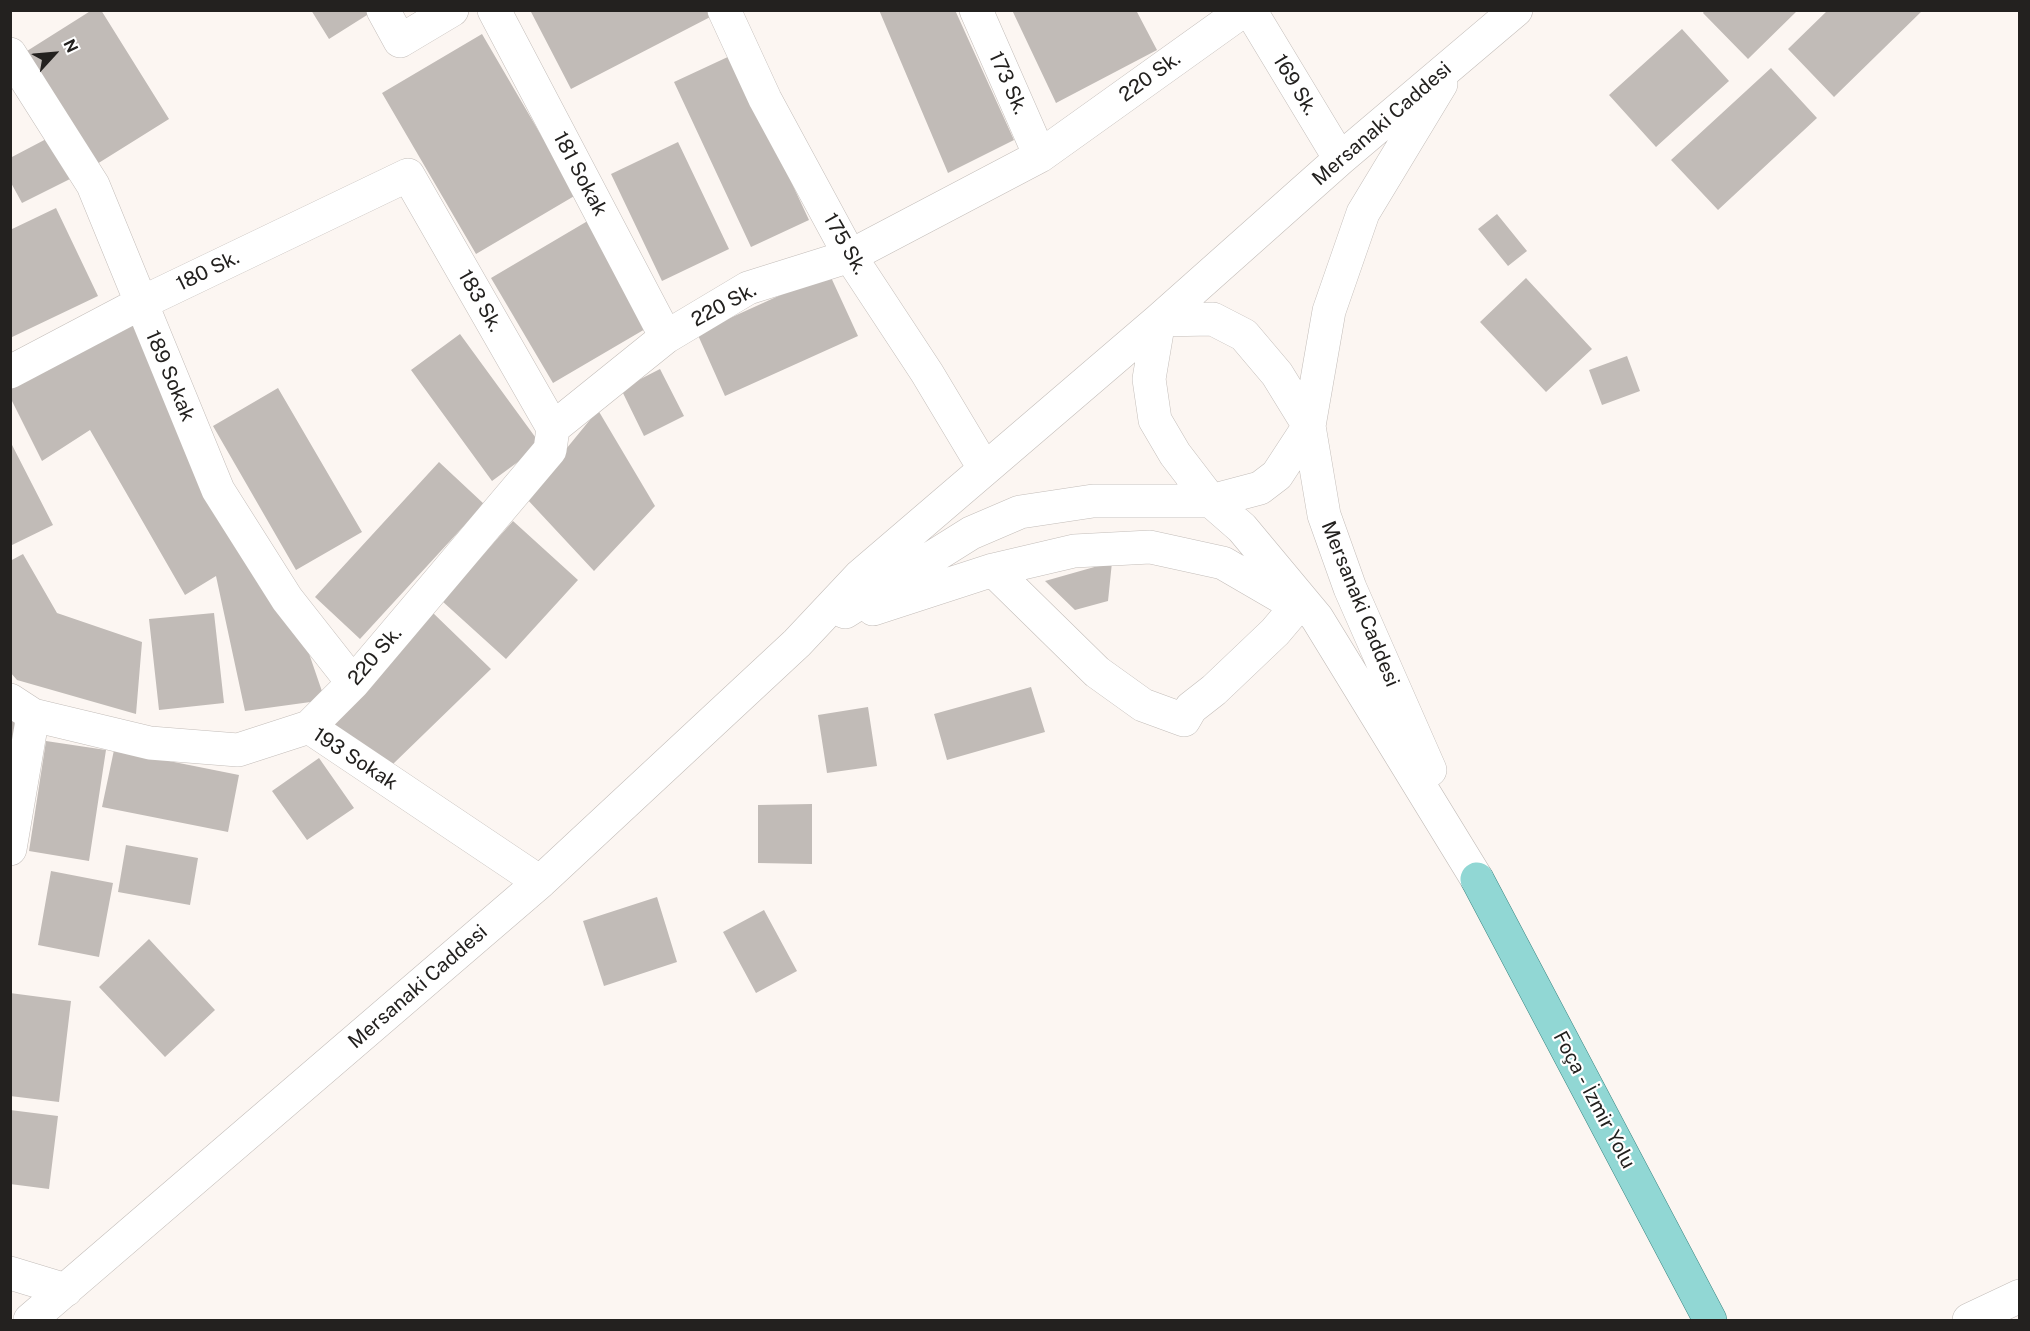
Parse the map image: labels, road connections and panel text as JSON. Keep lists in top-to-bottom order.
{
  "streets": {
    "main road": ["Foça - İzmir Yolu"],
    "street": [
      "220 Sk.",
      "173 Sk.",
      "169 Sk.",
      "Mersanaki Caddesi",
      "181 Sokak",
      "175 Sk.",
      "180 Sk.",
      "183 Sk.",
      "189 Sokak",
      "193 Sokak"
    ]
  },
  "crossings": [
    ["220 Sk.", "173 Sk."],
    ["220 Sk.", "181 Sokak"],
    ["220 Sk.", "175 Sk."],
    ["220 Sk.", "183 Sk."],
    ["220 Sk.", "189 Sokak"],
    ["220 Sk.", "193 Sokak"],
    ["169 Sk.", "Mersanaki Caddesi"],
    ["Mersanaki Caddesi", "175 Sk."],
    ["Mersanaki Caddesi", "193 Sokak"],
    ["Mersanaki Caddesi", "Foça - İzmir Yolu"],
    ["180 Sk.", "183 Sk."],
    ["180 Sk.", "189 Sokak"]
  ],
  "north": "top right"
}
